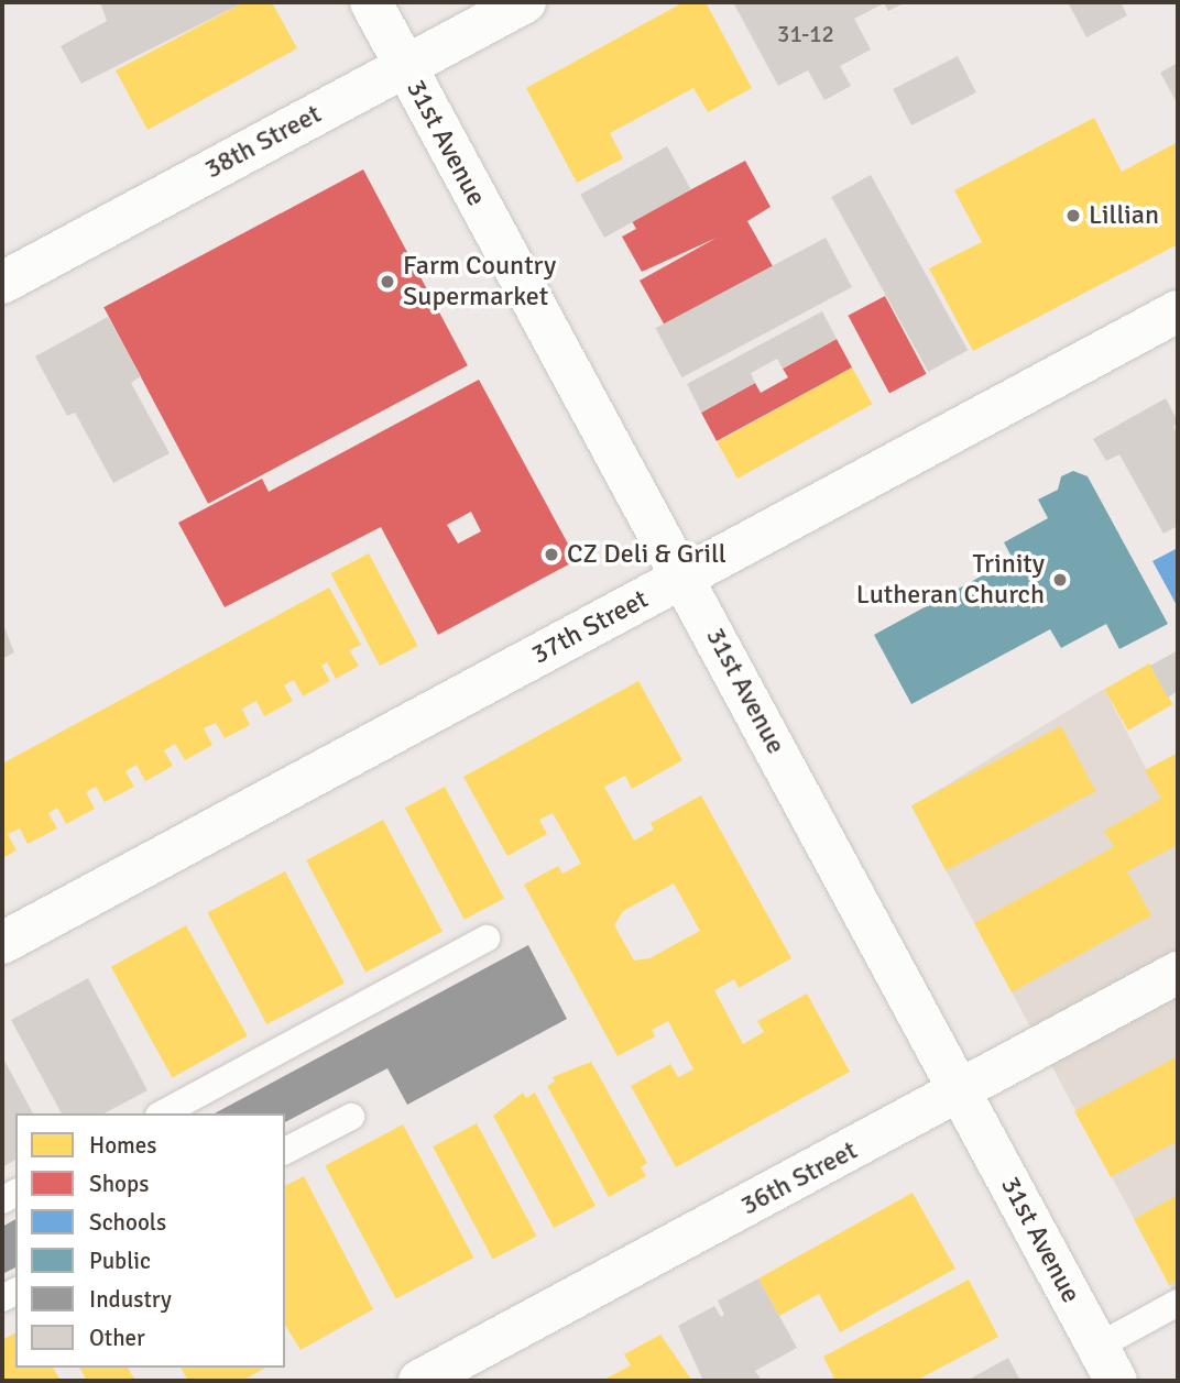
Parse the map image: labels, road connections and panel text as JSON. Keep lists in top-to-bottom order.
{
  "streets": {
    "street": [
      "38th Street",
      "31st Avenue",
      "37th Street",
      "36th Street"
    ]
  },
  "crossings": [
    ["38th Street", "31st Avenue"],
    ["31st Avenue", "37th Street"],
    ["31st Avenue", "36th Street"]
  ],
  "places": [
    "Lillian",
    "Farm Country Supermarket",
    "CZ Deli & Grill",
    "Trinity Lutheran Church"
  ],
  "house_numbers": ["31-12"],
  "legend": [
    "Homes",
    "Shops",
    "Schools",
    "Public",
    "Industry",
    "Other"
  ]
}
